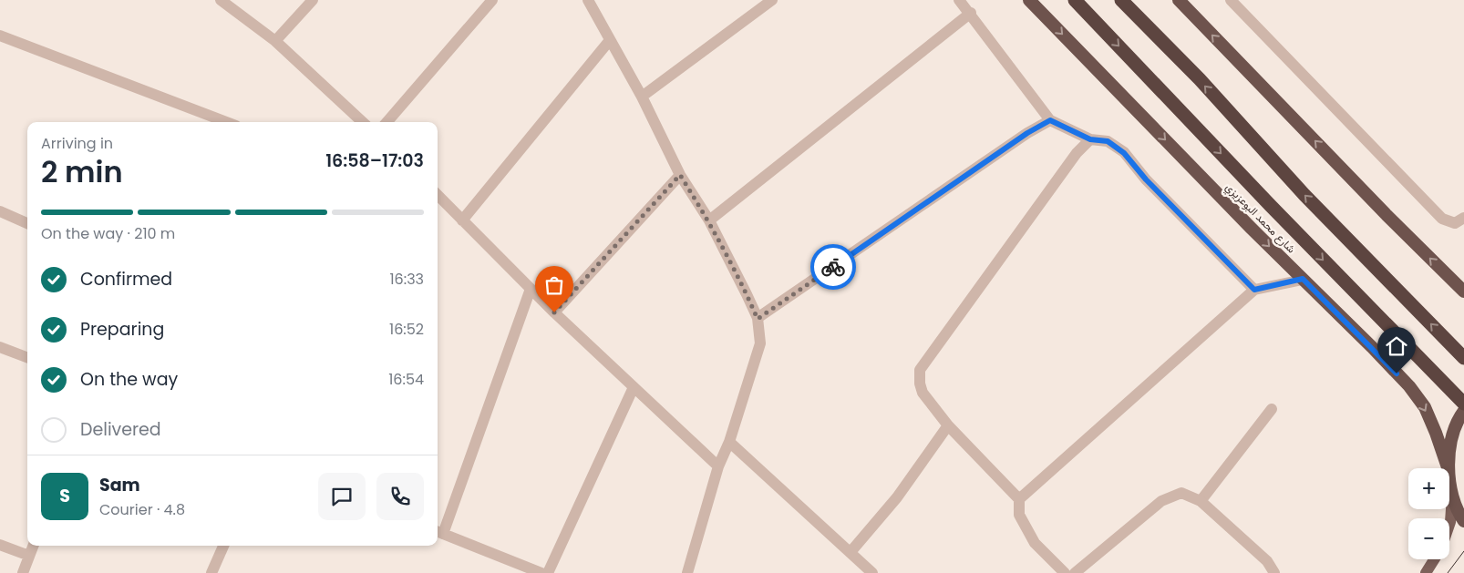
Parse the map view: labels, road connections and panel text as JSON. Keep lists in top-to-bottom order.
{
  "streets": {
    "highway": ["شارع محمد البوعزيزي"]
  },
  "page": {
    "heading": ["2 min", "Arriving in", "16:58–17:03"],
    "panel": ["Sam", "Courier · 4.8"],
    "bar": "On the way · 210 m",
    "list": [
      ["Confirmed", "16:33"],
      ["Preparing", "16:52"],
      ["On the way", "16:54"],
      "Delivered"
    ],
    "map_buttons": ["+", "−"],
    "round": "S"
  }
}
